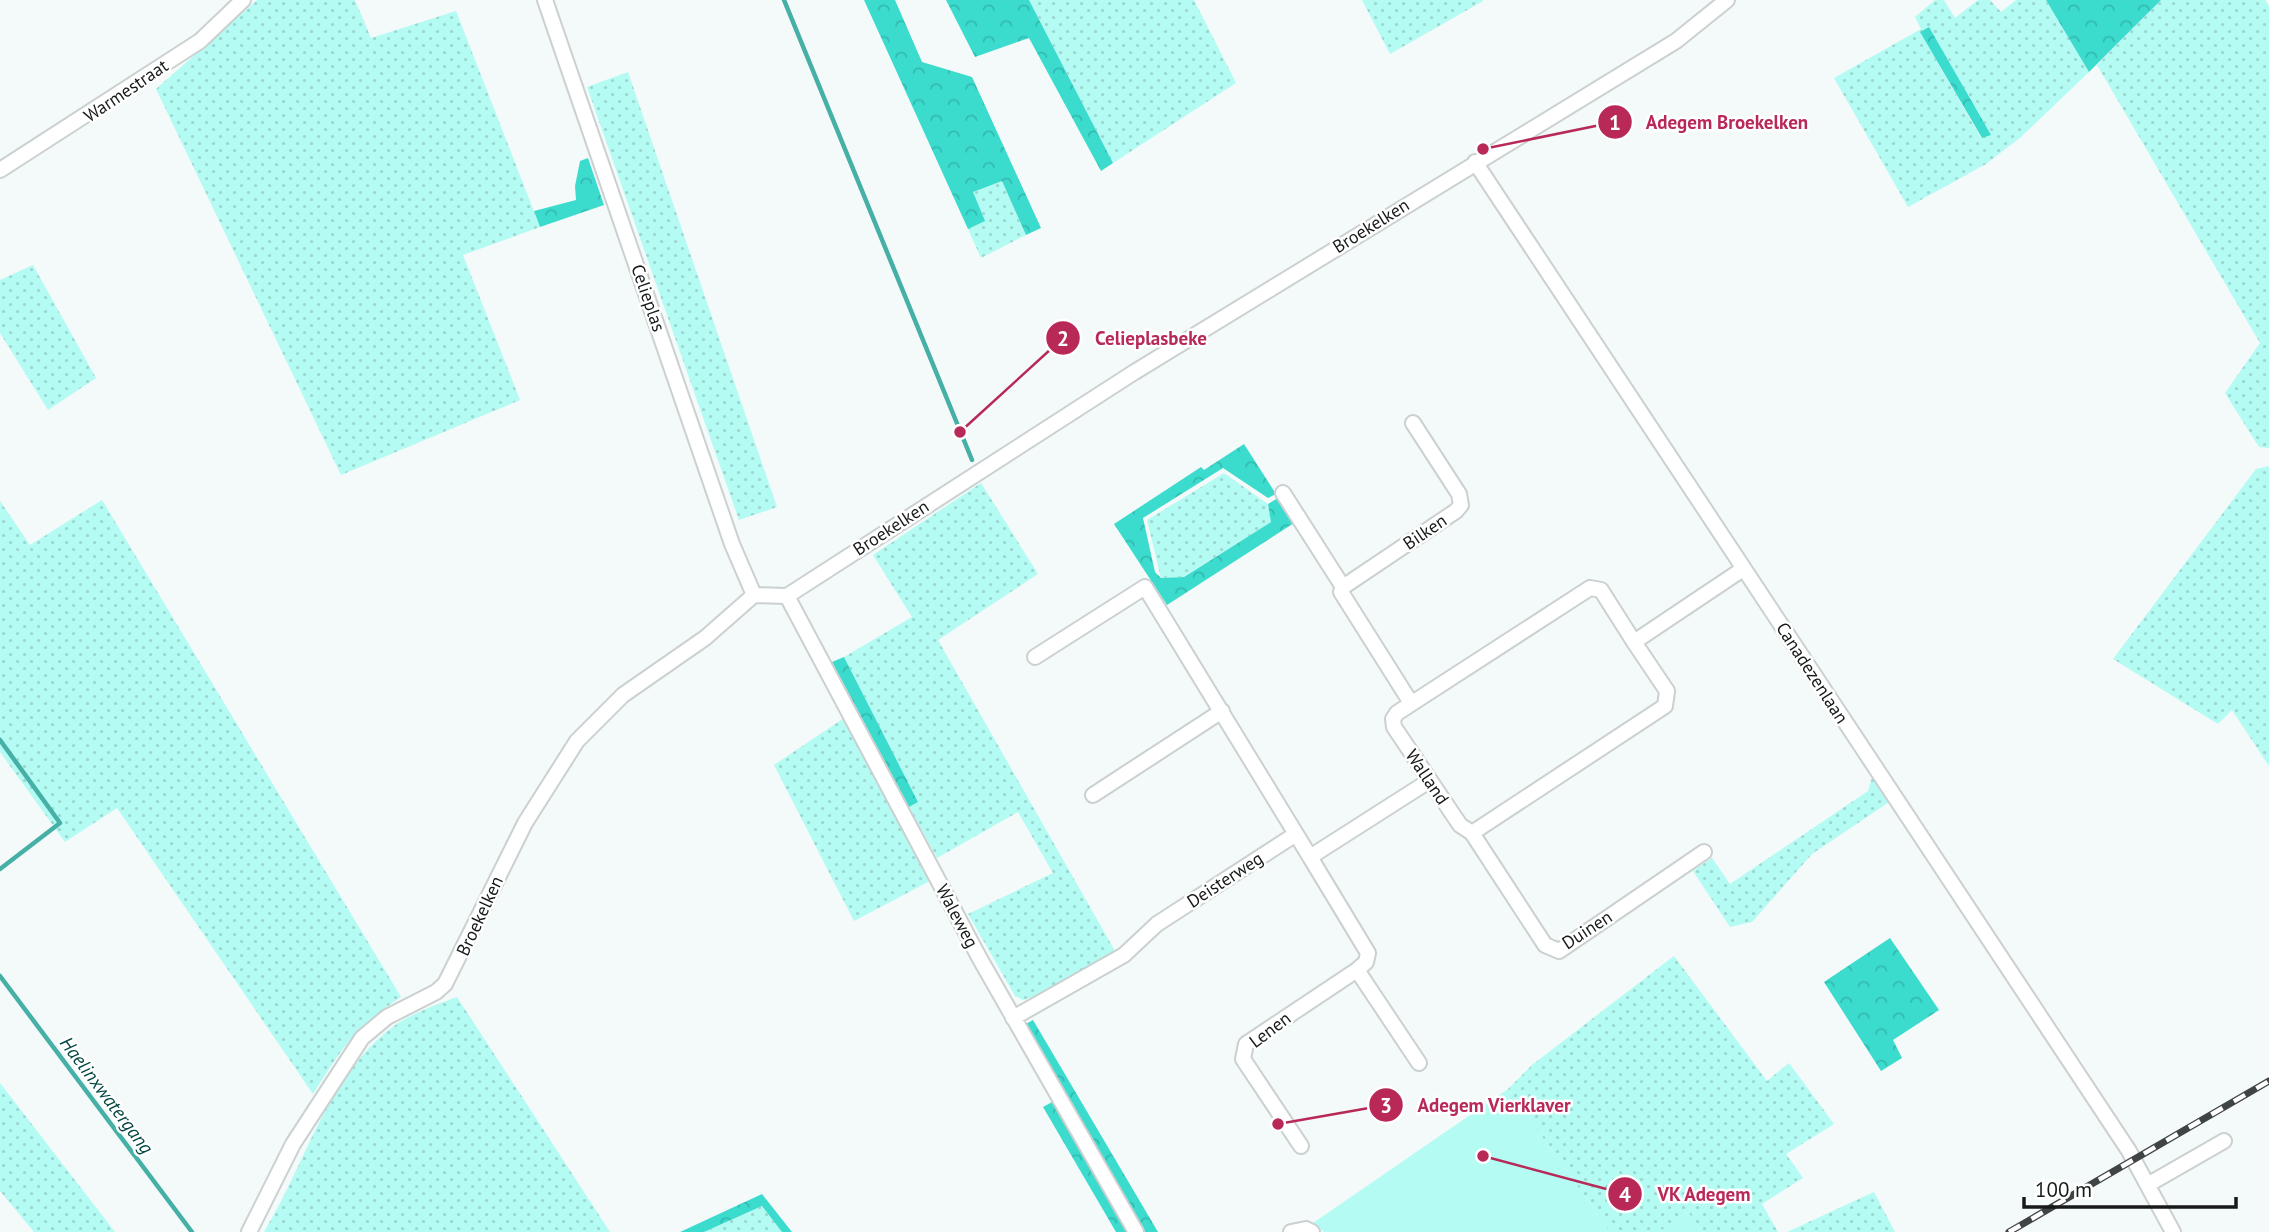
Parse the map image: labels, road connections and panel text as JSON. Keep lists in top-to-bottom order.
{
  "streets": {
    "street": [
      "Warmestraat",
      "Broekelken",
      "Celieplas",
      "Bilken",
      "Canadezenlaan",
      "Walland",
      "Deisterweg",
      "Waleweg",
      "Duinen",
      "Lenen"
    ]
  },
  "crossings": [
    ["Broekelken", "Celieplas"],
    ["Broekelken", "Canadezenlaan"],
    ["Broekelken", "Waleweg"],
    ["Walland", "Duinen"],
    ["Deisterweg", "Waleweg"]
  ],
  "water": ["Haelinxwatergang"],
  "places": [
    "Adegem Broekelken",
    "Celieplasbeke",
    "Adegem Vierklaver",
    "VK Adegem"
  ],
  "scale_bar": "100 m"
}
